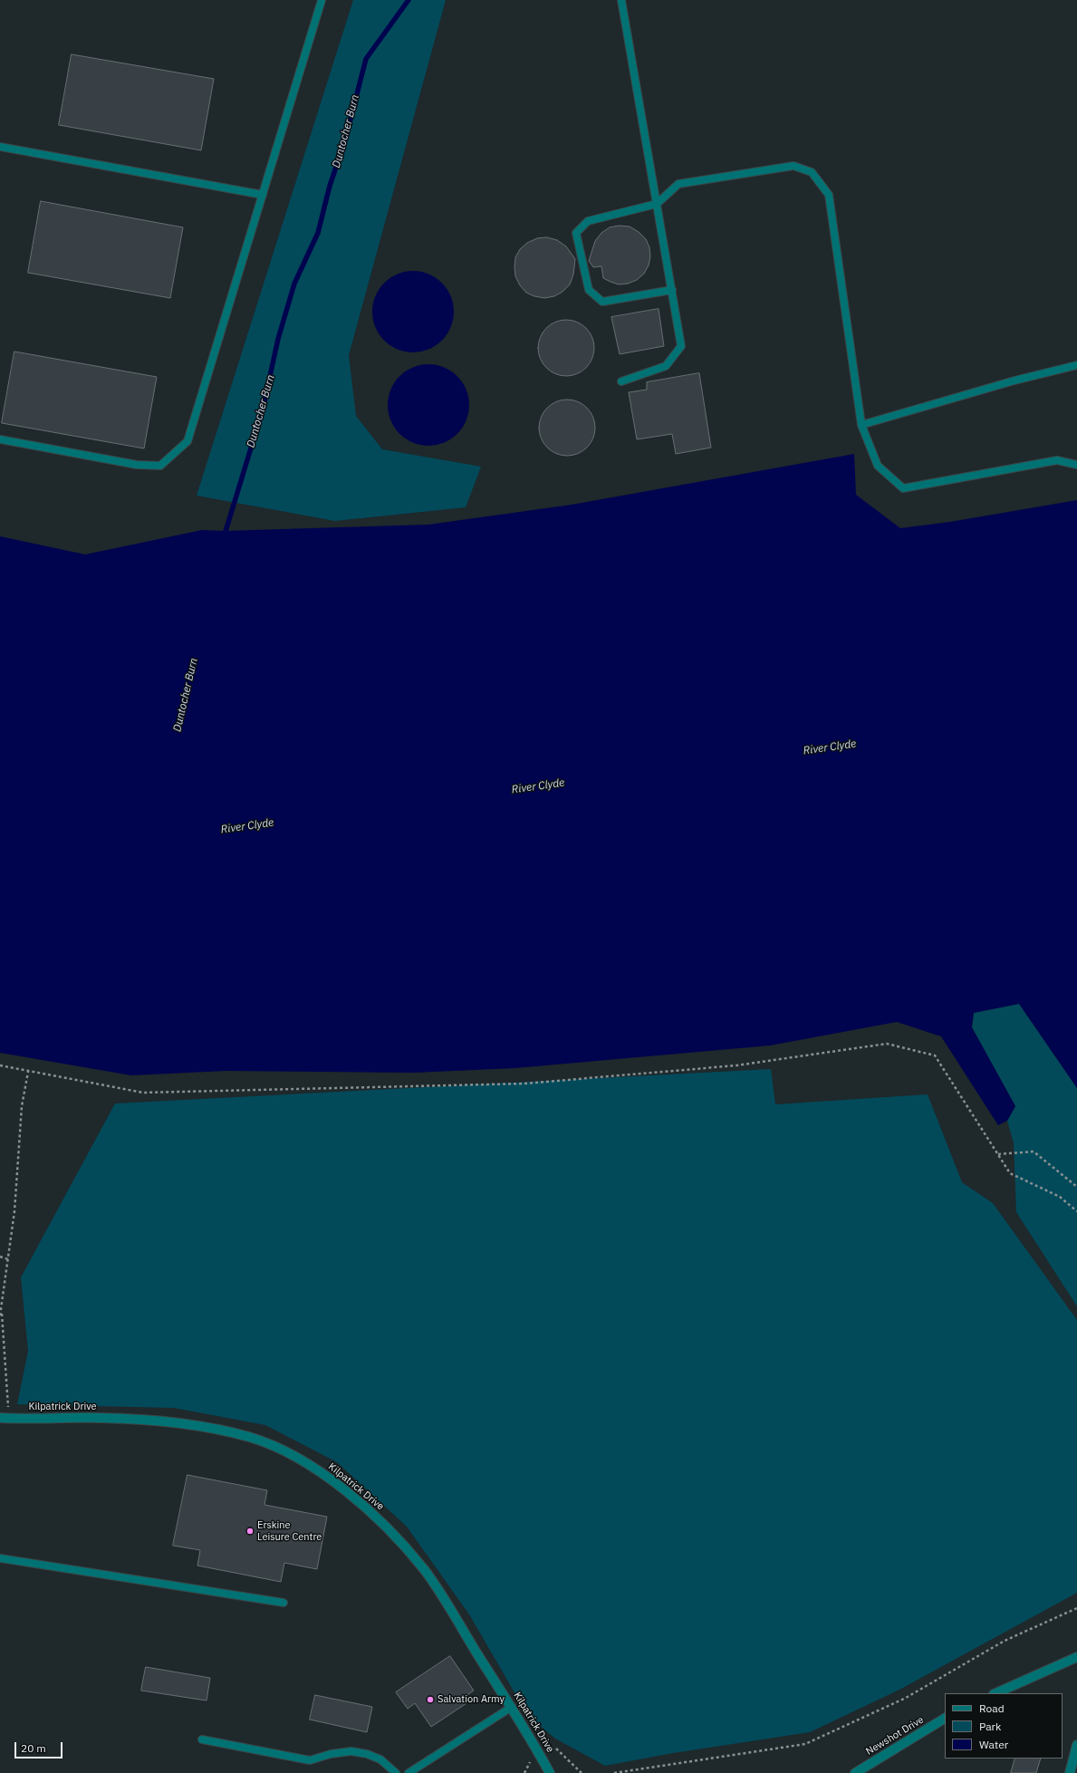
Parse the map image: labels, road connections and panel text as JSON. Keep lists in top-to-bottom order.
{
  "streets": {
    "street": ["Kilpatrick Drive", "Newshot Drive"]
  },
  "water": ["Duntocher Burn", "River Clyde"],
  "places": ["Erskine Leisure Centre", "Salvation Army"],
  "legend": ["Road", "Park", "Water"],
  "scale_bar": "20 m"
}
